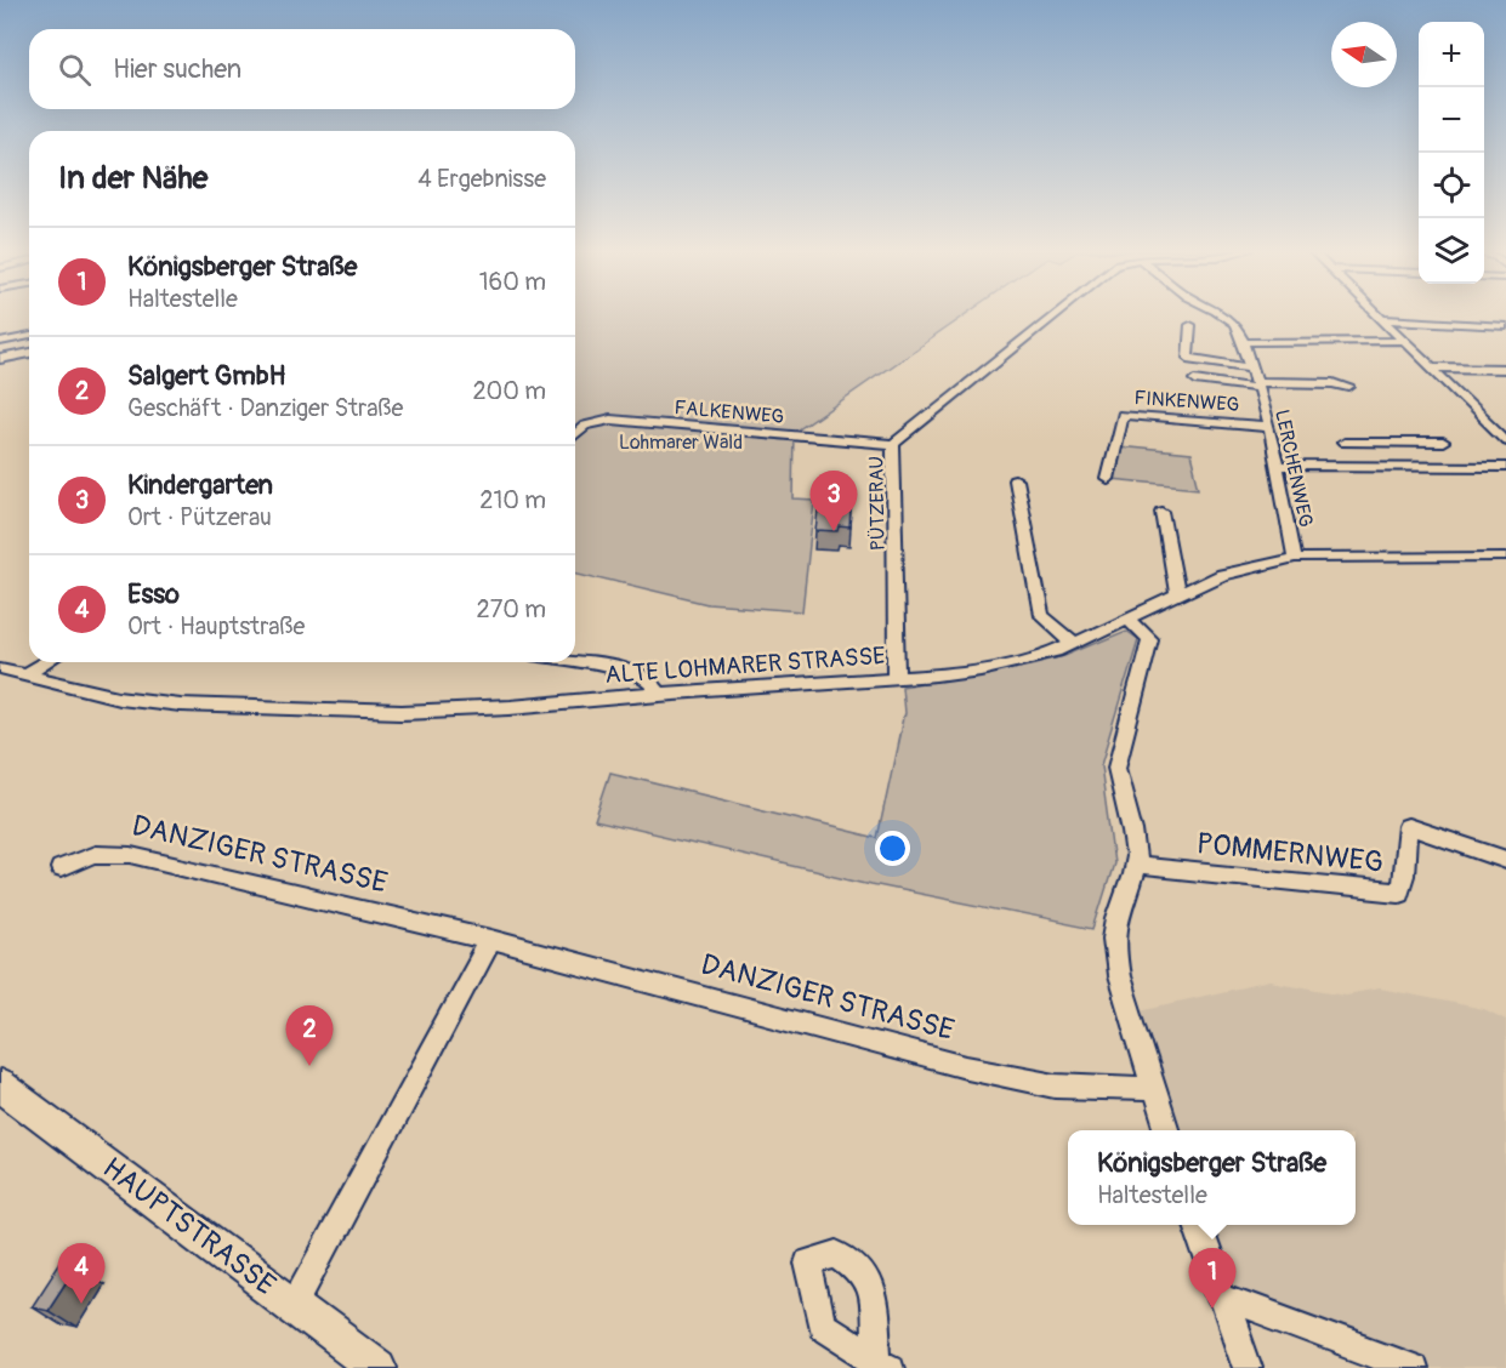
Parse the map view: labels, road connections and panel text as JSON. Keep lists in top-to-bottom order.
{
  "streets": {
    "main road": ["HAUPTSTRASSE"],
    "street": [
      "FINKENWEG",
      "FALKENWEG",
      "LERCHENWEG",
      "PÜTZERAU",
      "ALTE LOHMARER STRASSE",
      "POMMERNWEG",
      "DANZIGER STRASSE"
    ]
  },
  "crossings": [
    ["FINKENWEG", "LERCHENWEG"],
    ["FALKENWEG", "PÜTZERAU"],
    ["LERCHENWEG", "ALTE LOHMARER STRASSE"],
    ["PÜTZERAU", "ALTE LOHMARER STRASSE"]
  ],
  "parks": ["Lohmarer Wald"],
  "north": "left",
  "page": {
    "map_buttons": ["+", "−"],
    "search": "Hier suchen",
    "heading": ["In der Nähe", "4 Ergebnisse"],
    "list": [
      {
        "mark": "1",
        "name": "Königsberger Straße",
        "note": "Haltestelle",
        "value": "160 m"
      },
      {
        "mark": "2",
        "name": "Salgert GmbH",
        "note": "Geschäft · Danziger Straße",
        "value": "200 m"
      },
      {
        "mark": "3",
        "name": "Kindergarten",
        "note": "Ort · Pützerau",
        "value": "210 m"
      },
      {
        "mark": "4",
        "name": "Esso",
        "note": "Ort · Hauptstraße",
        "value": "270 m"
      }
    ],
    "pins": [
      "3",
      "2",
      "4",
      "1"
    ],
    "popup": ["Königsberger Straße", "Haltestelle"]
  }
}
